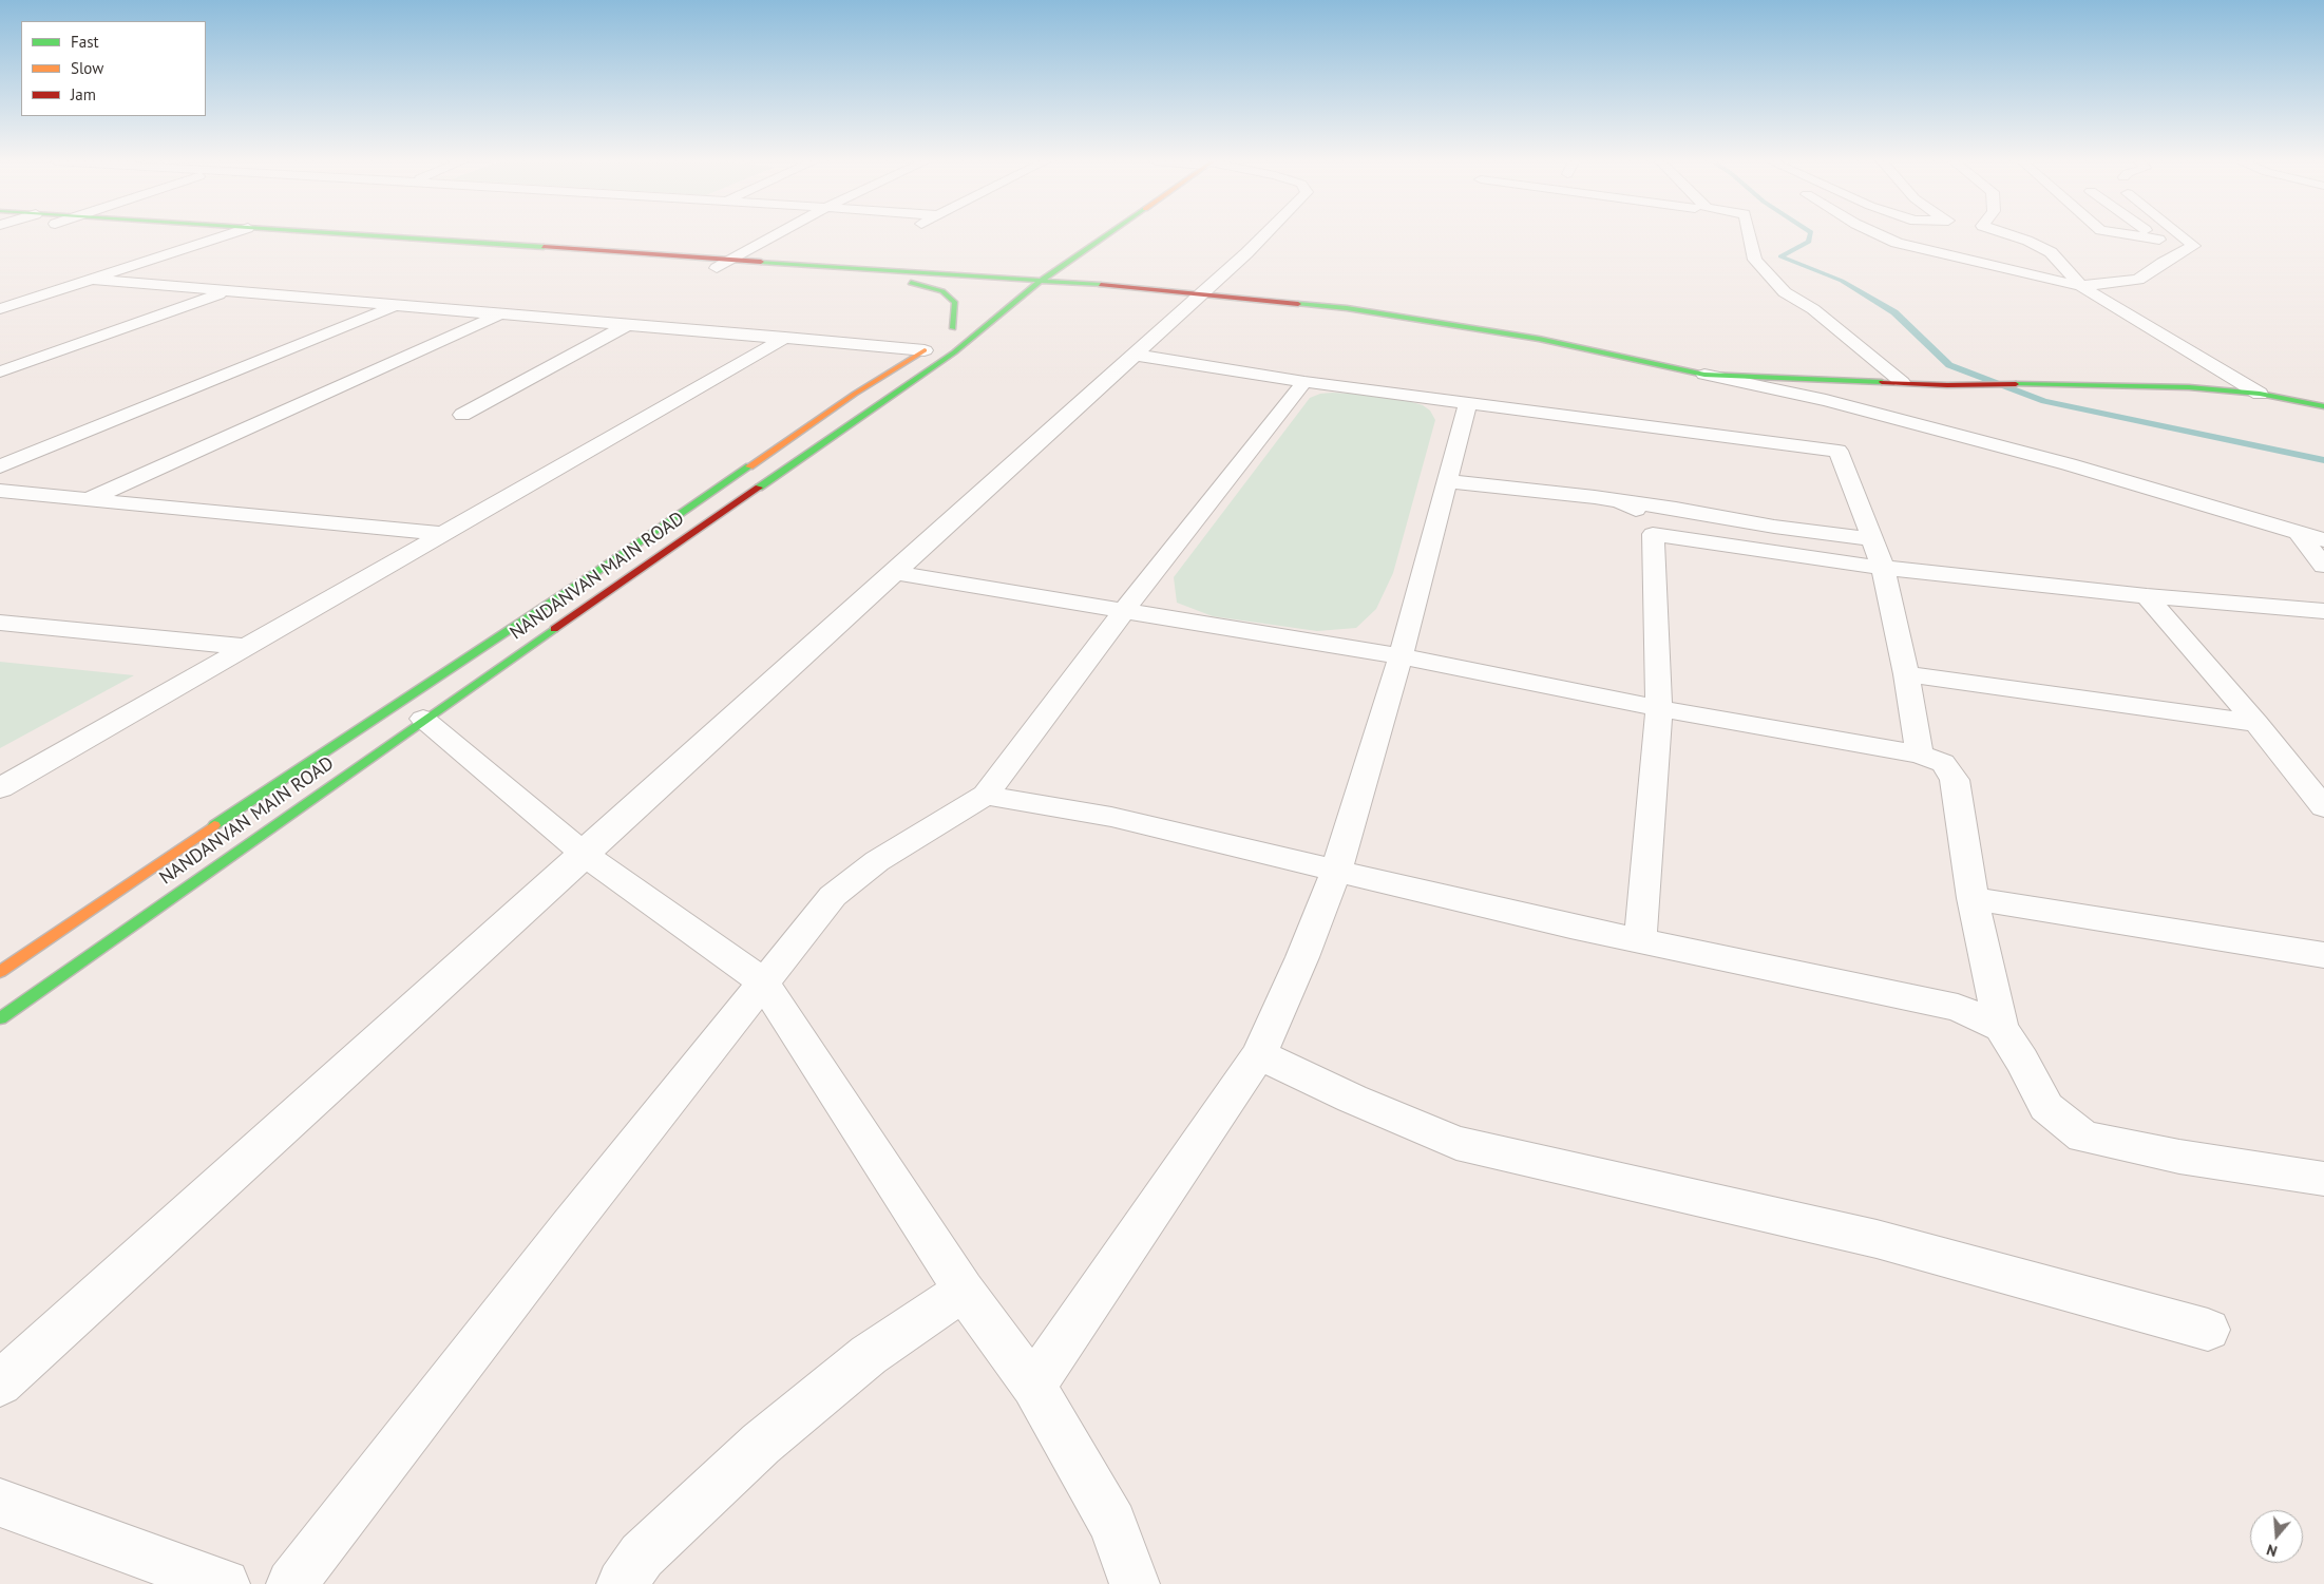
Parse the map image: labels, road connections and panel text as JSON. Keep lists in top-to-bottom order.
{
  "streets": {
    "main road": ["NANDANVAN MAIN ROAD"]
  },
  "legend": ["Fast", "Slow", "Jam"],
  "north": "bottom"
}
